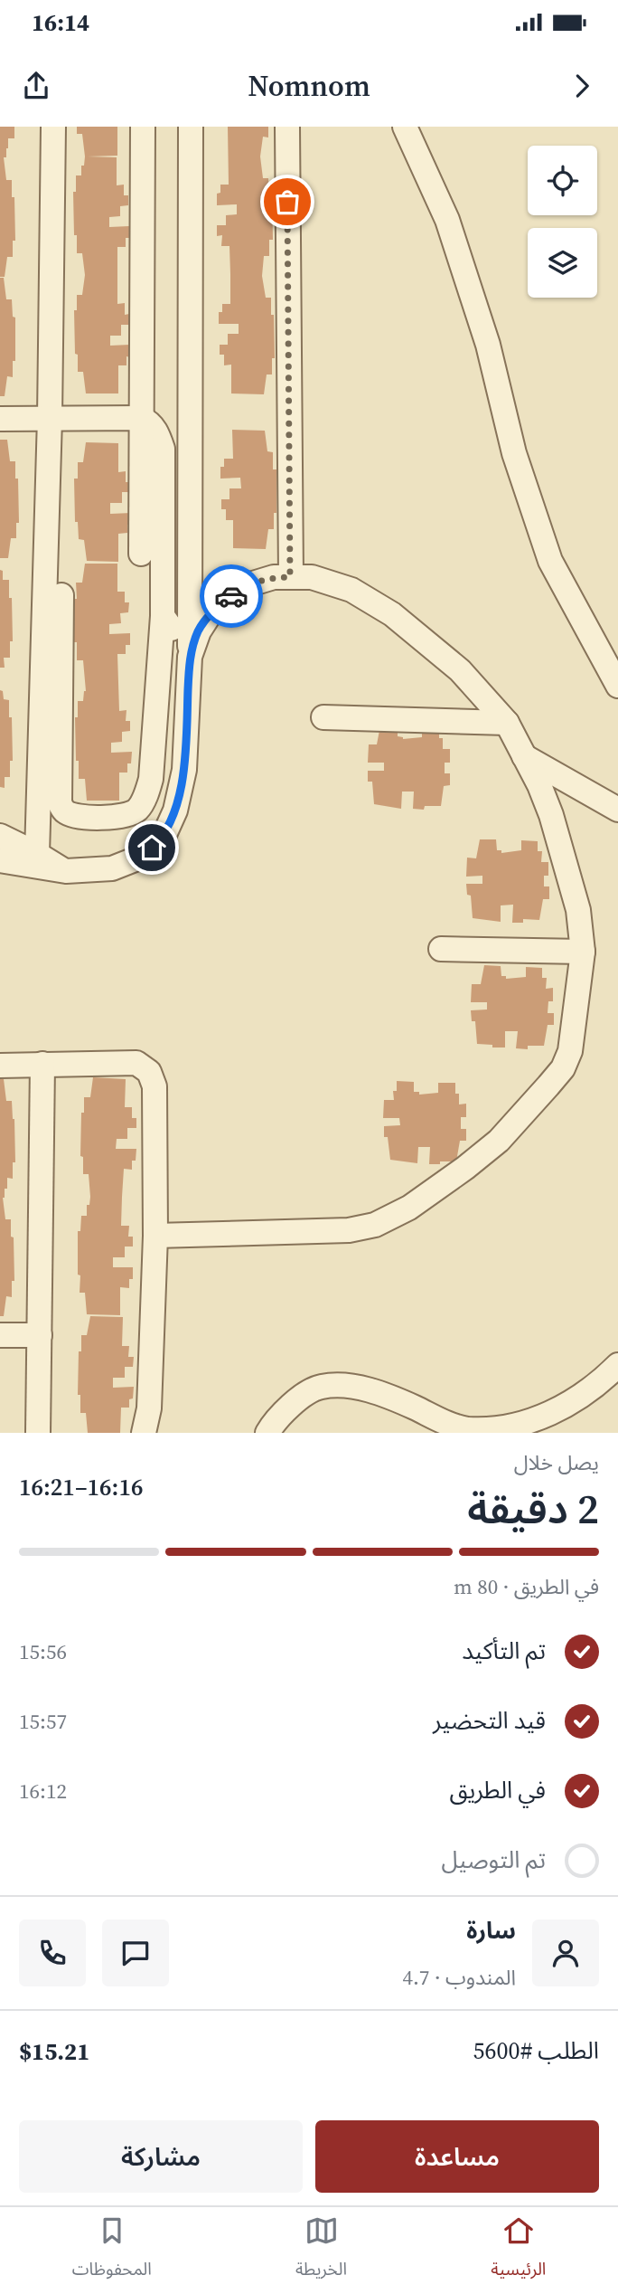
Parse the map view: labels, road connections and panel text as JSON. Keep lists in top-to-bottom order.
{
  "page": {
    "status": "16:14",
    "header": "Nomnom",
    "heading": ["2 دقيقة", "يصل خلال", "16:16–16:21"],
    "panel": [
      "سارة",
      "المندوب · 4.7",
      "الطلب #5600",
      "$15.21"
    ],
    "bar": "في الطريق · 80 m",
    "list": [
      ["تم التأكيد", "15:56"],
      ["قيد التحضير", "15:57"],
      ["في الطريق", "16:12"],
      "تم التوصيل"
    ],
    "buttons": ["مساعدة", "مشاركة"],
    "tabs": ["الرئيسية", "الخريطة", "المحفوظات"]
  }
}
